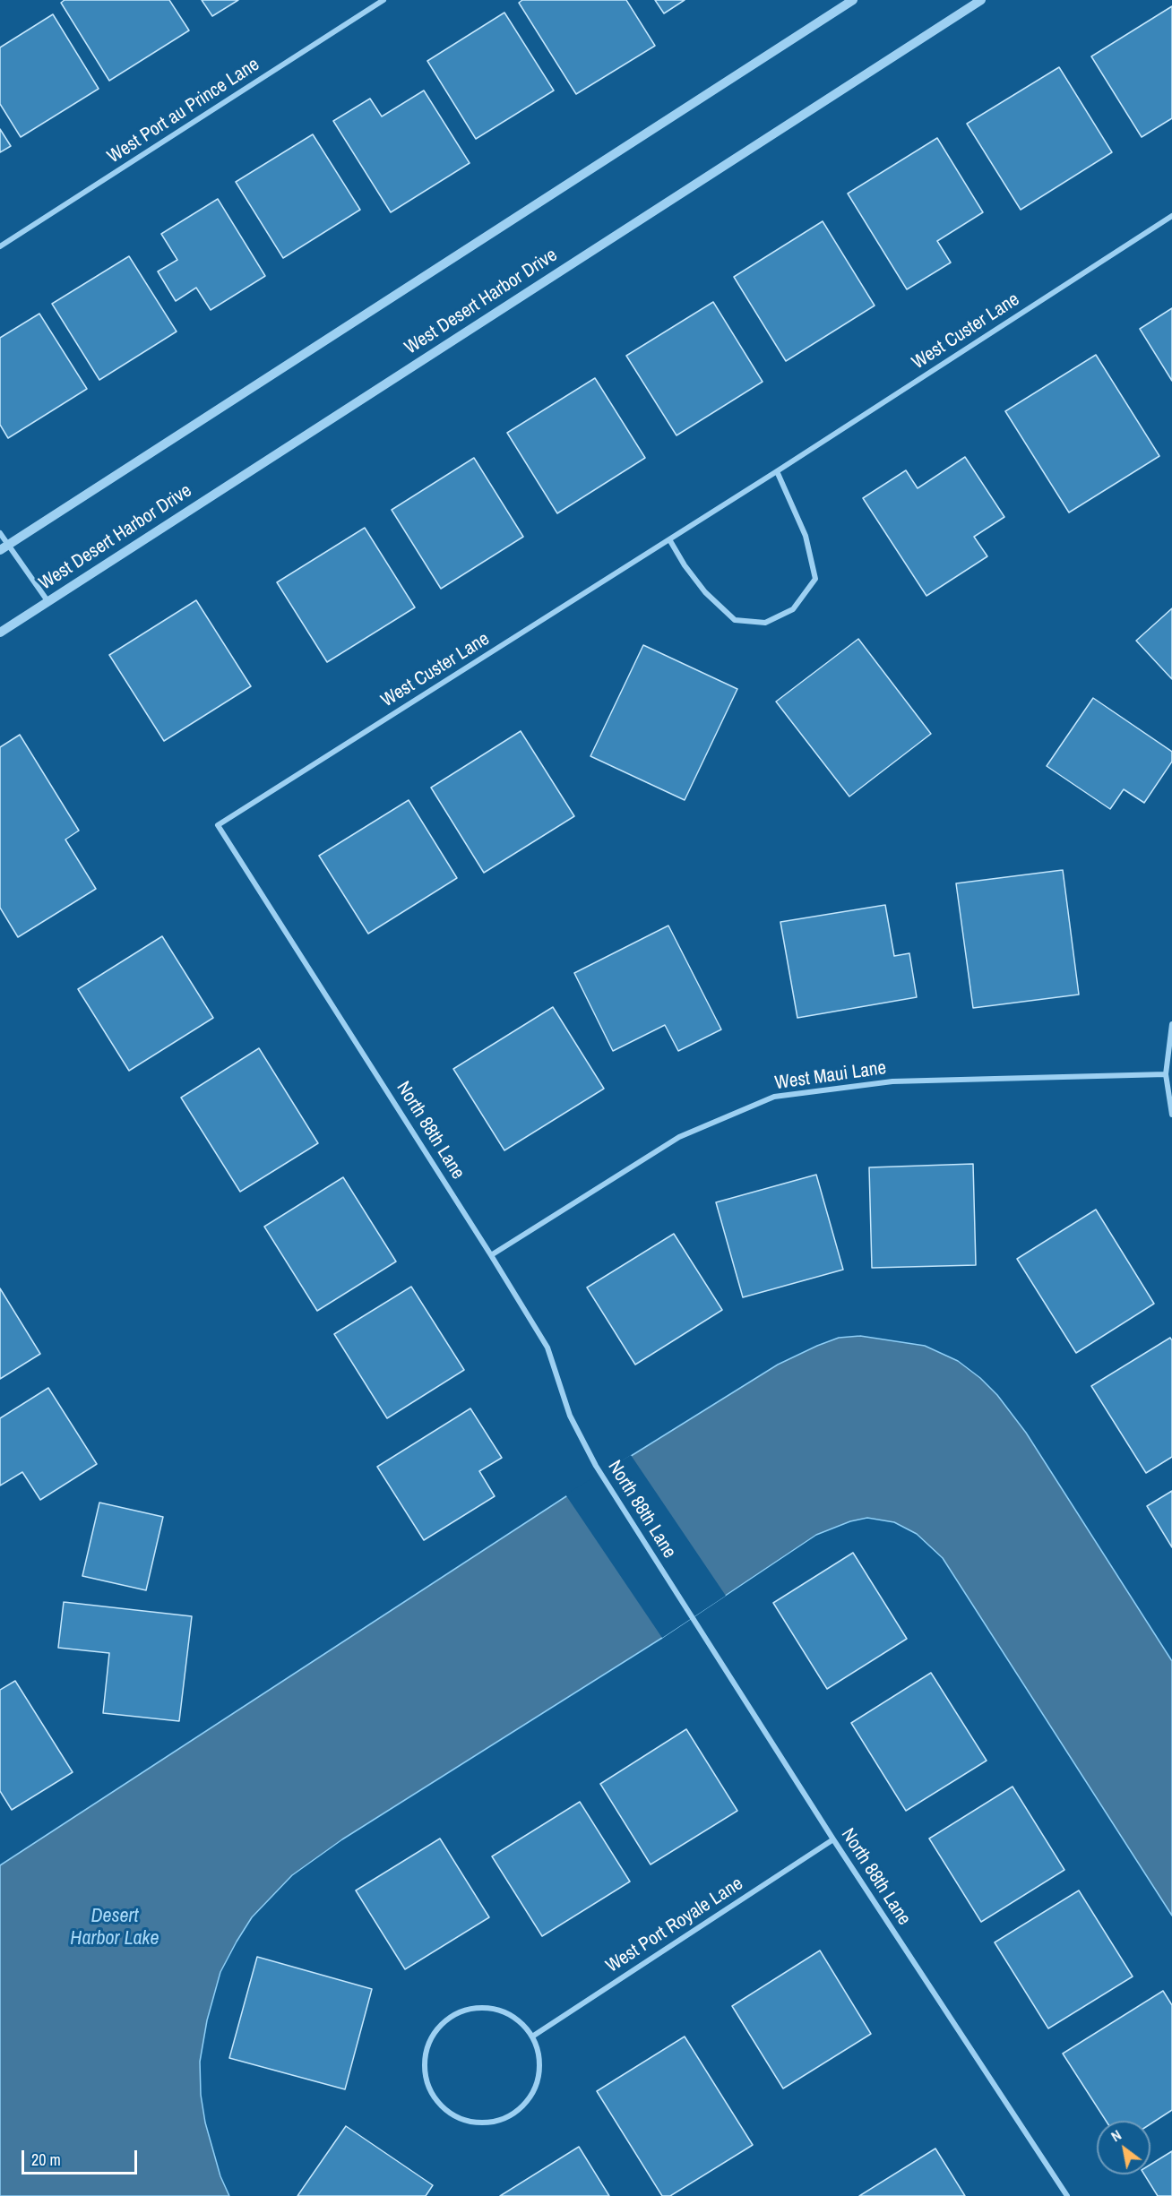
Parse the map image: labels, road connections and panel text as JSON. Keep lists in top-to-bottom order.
{
  "streets": {
    "street": [
      "West Port au Prince Lane",
      "West Desert Harbor Drive",
      "West Custer Lane",
      "West Maui Lane",
      "North 88th Lane",
      "West Port Royale Lane"
    ]
  },
  "crossings": [
    ["West Custer Lane", "North 88th Lane"],
    ["West Maui Lane", "North 88th Lane"],
    ["North 88th Lane", "West Port Royale Lane"]
  ],
  "water": ["Desert Harbor Lake"],
  "scale_bar": "20 m",
  "north": "top left"
}
